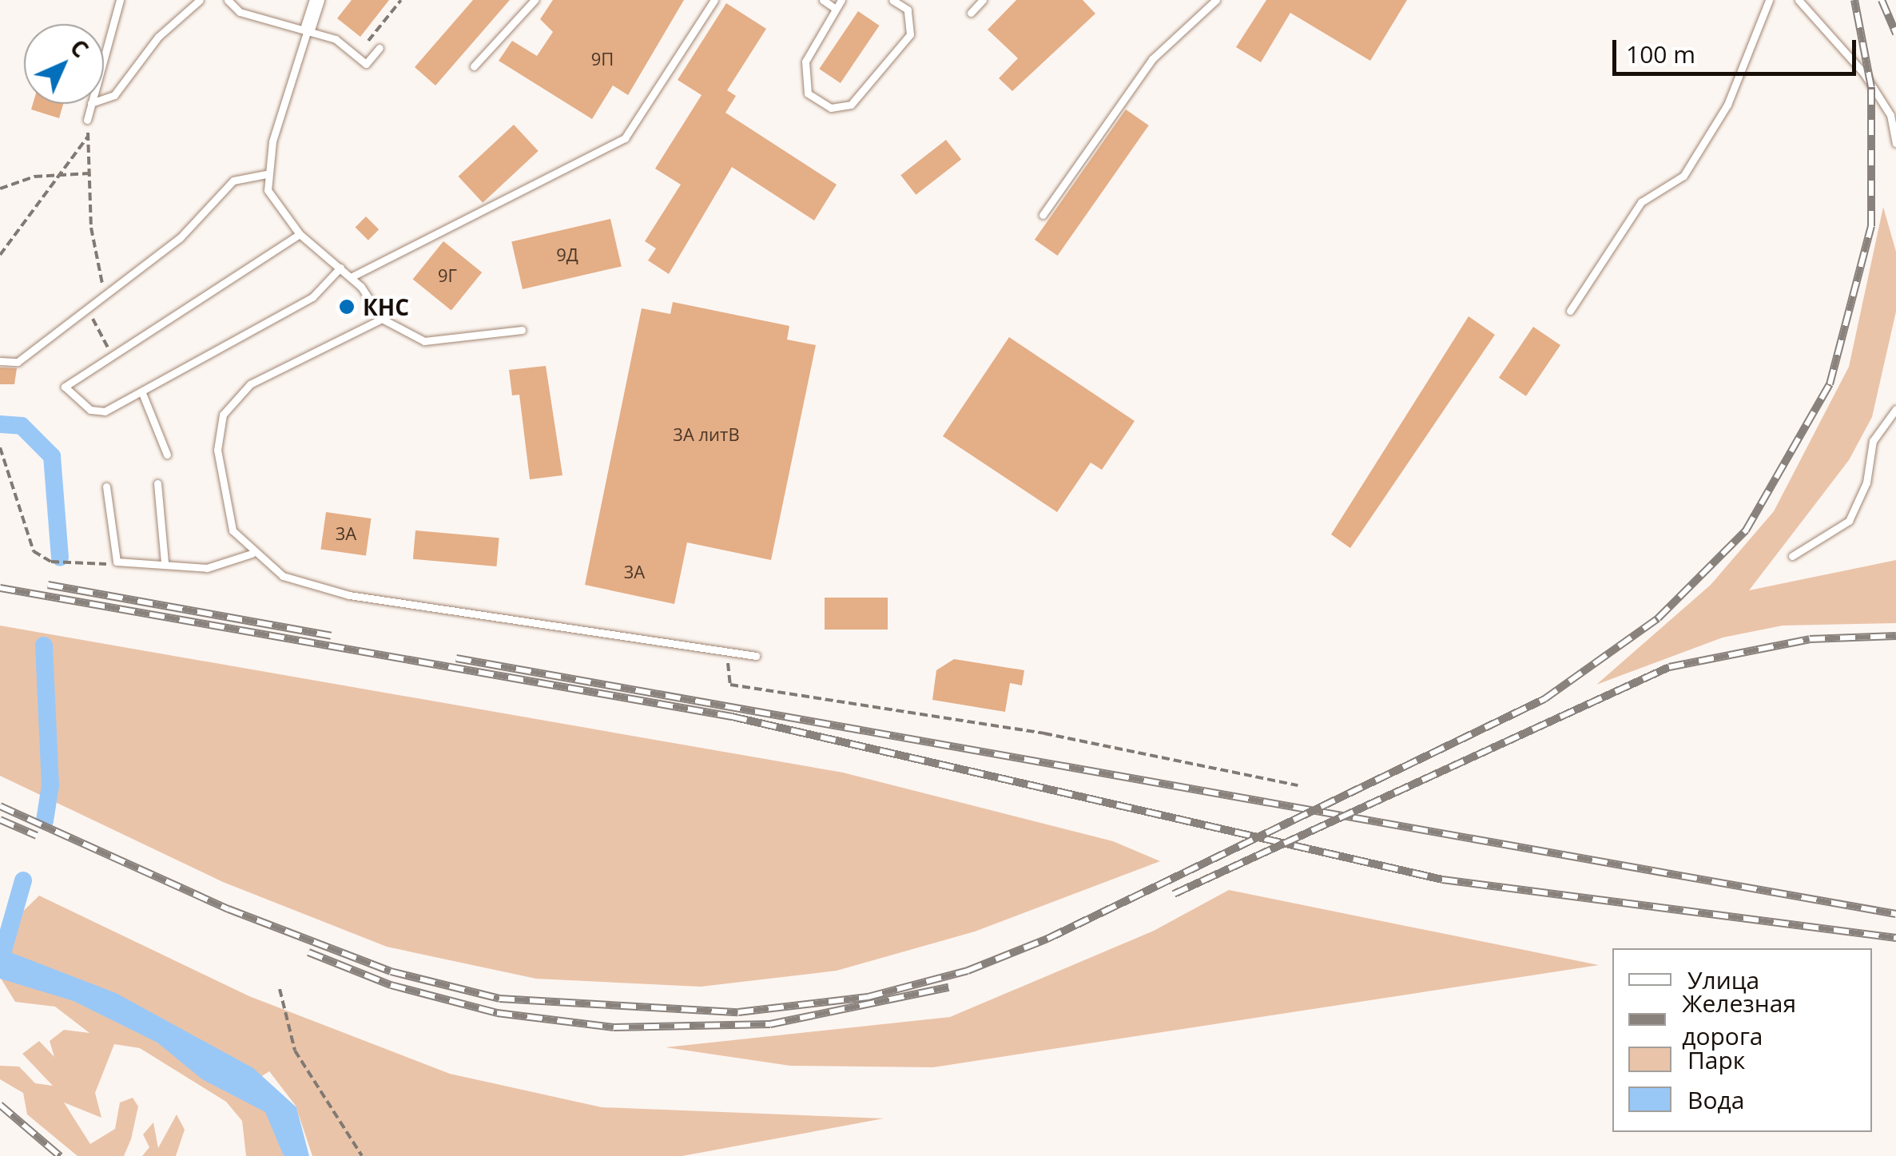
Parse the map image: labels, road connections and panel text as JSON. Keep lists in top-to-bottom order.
{
  "places": ["КНС"],
  "house_numbers": [
    "9П",
    "9Д",
    "9Г",
    "3А литВ",
    "3А",
    "3А"
  ],
  "legend": [
    "Улица",
    "Железная дорога",
    "Парк",
    "Вода"
  ],
  "scale_bar": "100 m",
  "north": "top right"
}
